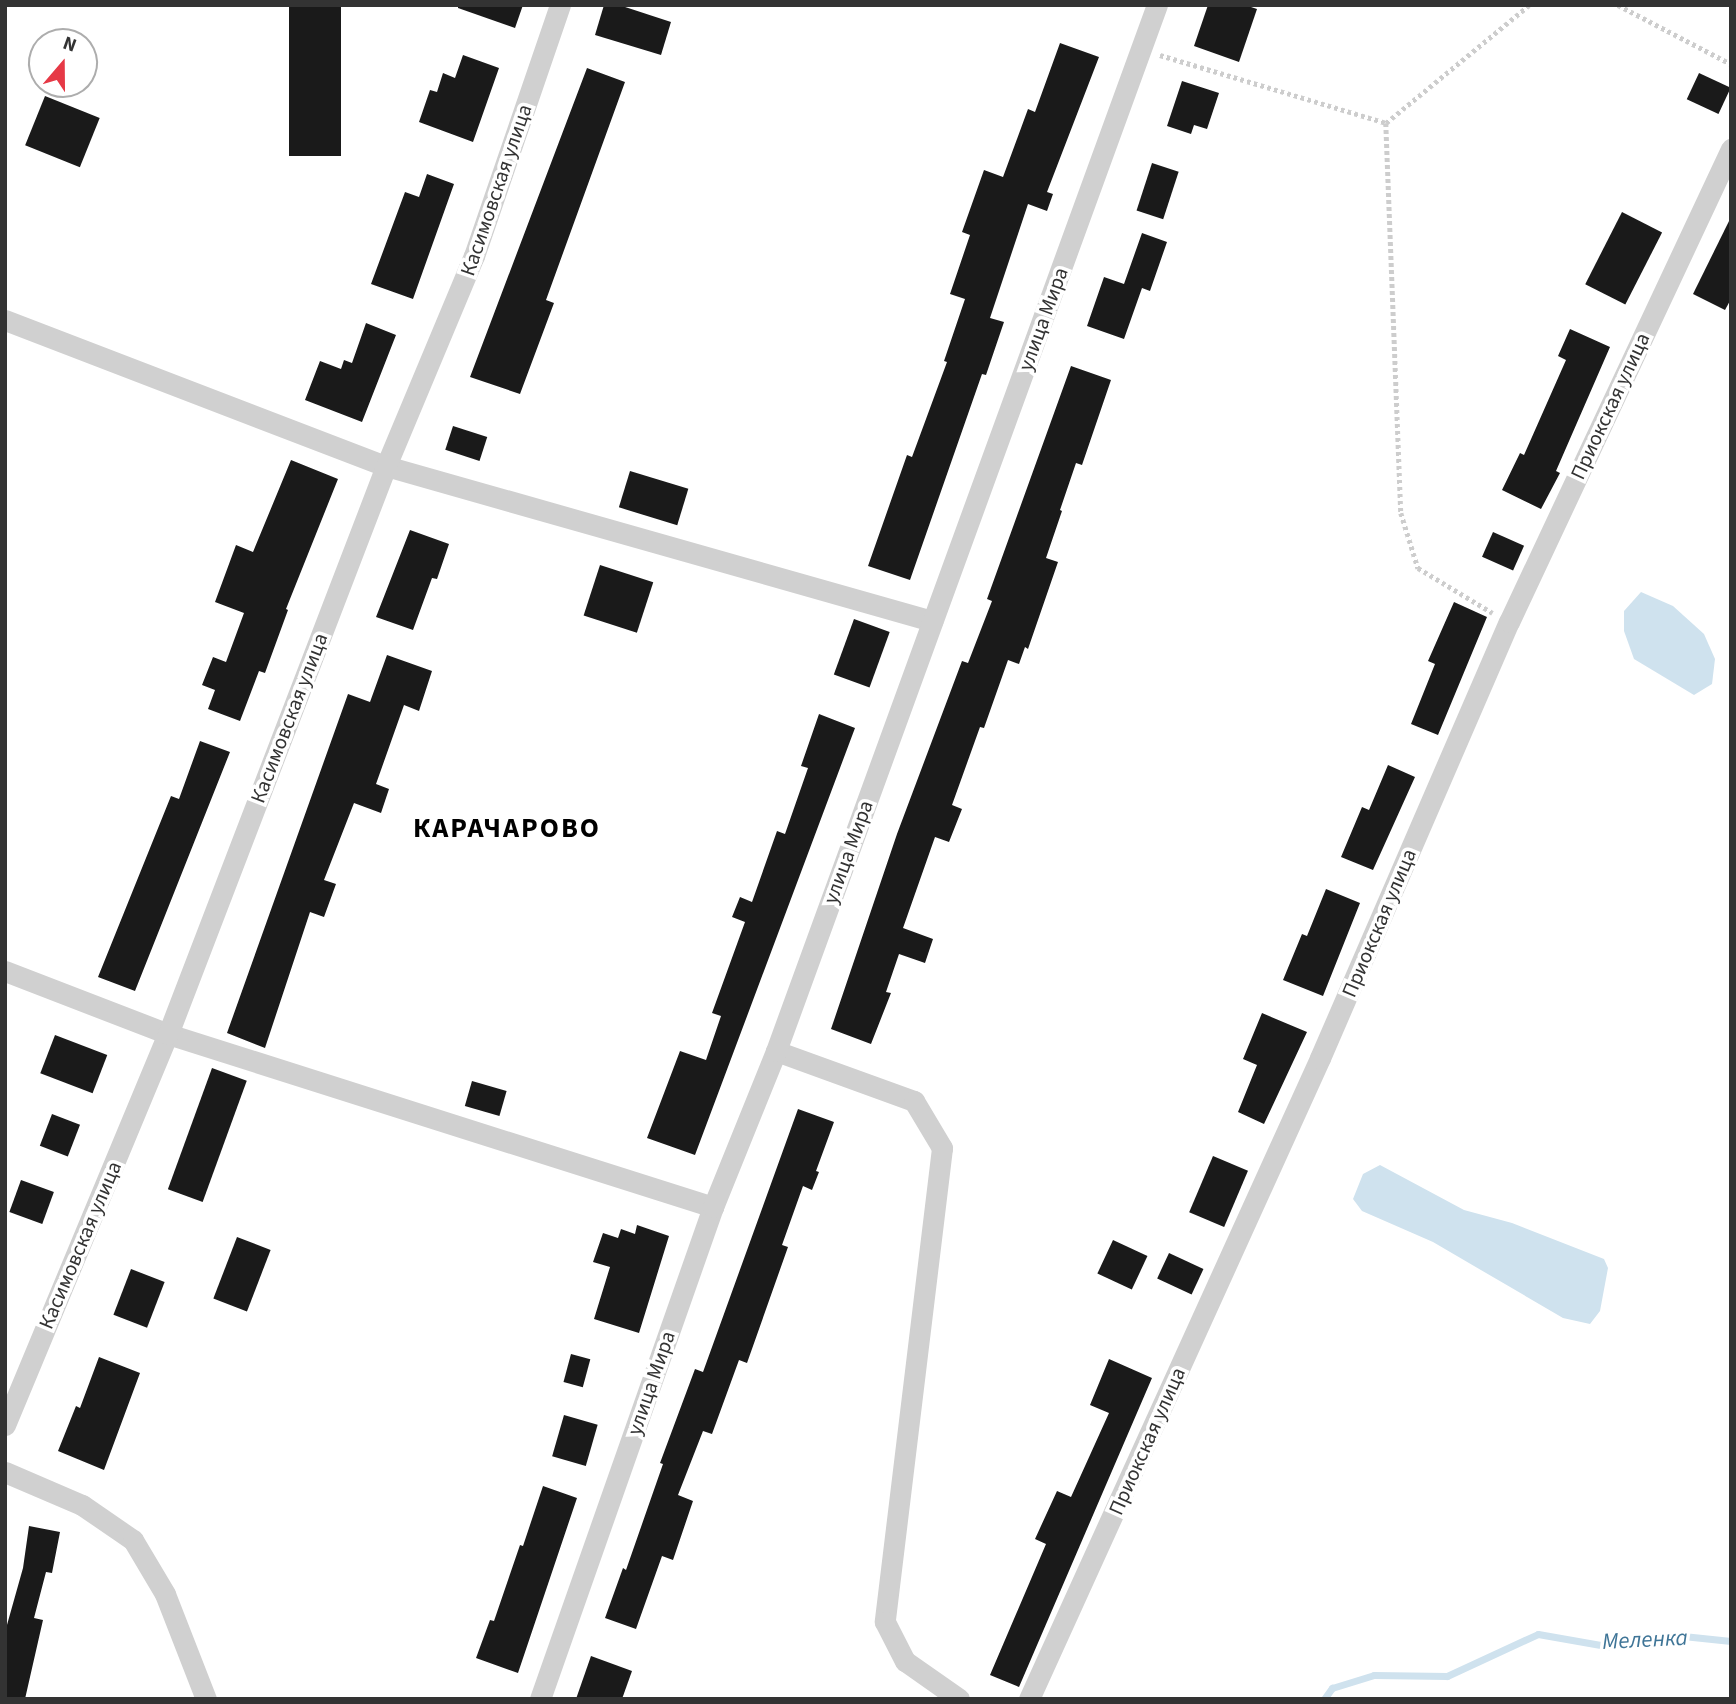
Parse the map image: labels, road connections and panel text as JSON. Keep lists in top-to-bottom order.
{
  "streets": {
    "street": ["Касимовская улица", "улица Мира", "Приокская улица"]
  },
  "districts": ["КАРАЧАРОВО"],
  "water": ["Меленка"],
  "north": "top"
}
